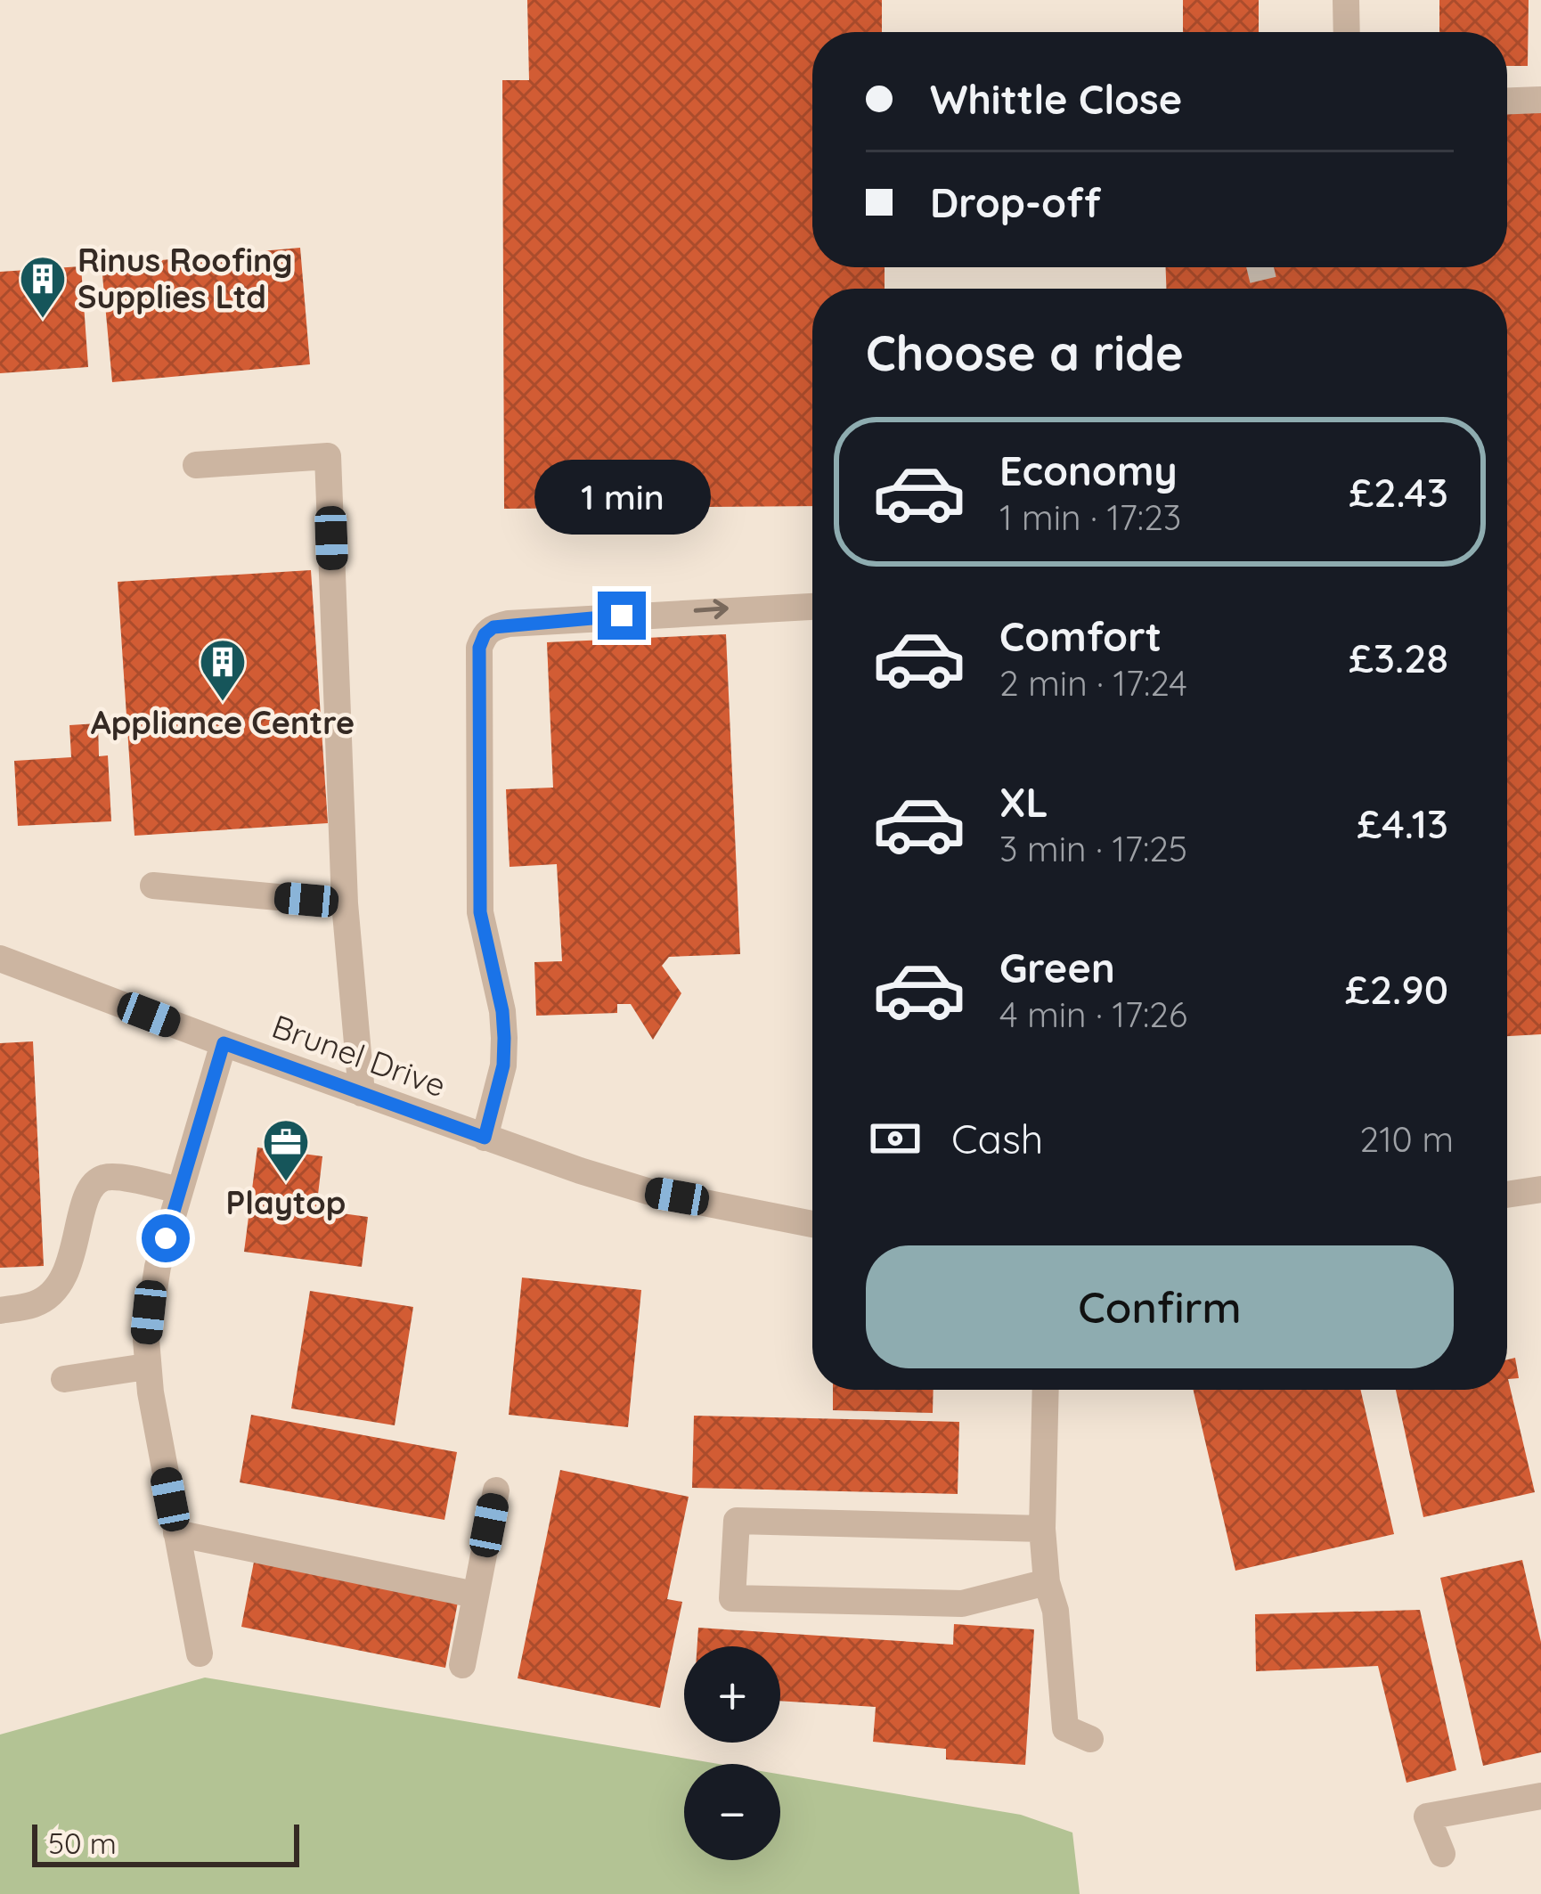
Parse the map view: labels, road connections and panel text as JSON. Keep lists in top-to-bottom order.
{
  "streets": {
    "street": ["Brunel Drive"]
  },
  "places": {
    "building": ["Rinus Roofing Supplies Ltd", "Appliance Centre"],
    "office": ["Playtop"]
  },
  "scale_bar": "50 m",
  "page": {
    "banner": ["Whittle Close", "Drop-off"],
    "heading": "Choose a ride",
    "list": [
      {
        "name": "Economy",
        "note": "1 min · 17:23",
        "value": "£2.43"
      },
      {
        "name": "Comfort",
        "note": "2 min · 17:24",
        "value": "£3.28"
      },
      {
        "name": "XL",
        "note": "3 min · 17:25",
        "value": "£4.13"
      },
      {
        "name": "Green",
        "note": "4 min · 17:26",
        "value": "£2.90"
      }
    ],
    "bubble": "1 min",
    "pay": ["Cash", "210 m"],
    "buttons": "Confirm",
    "map_buttons": ["+", "−"],
    "scale": "50 m"
  }
}
